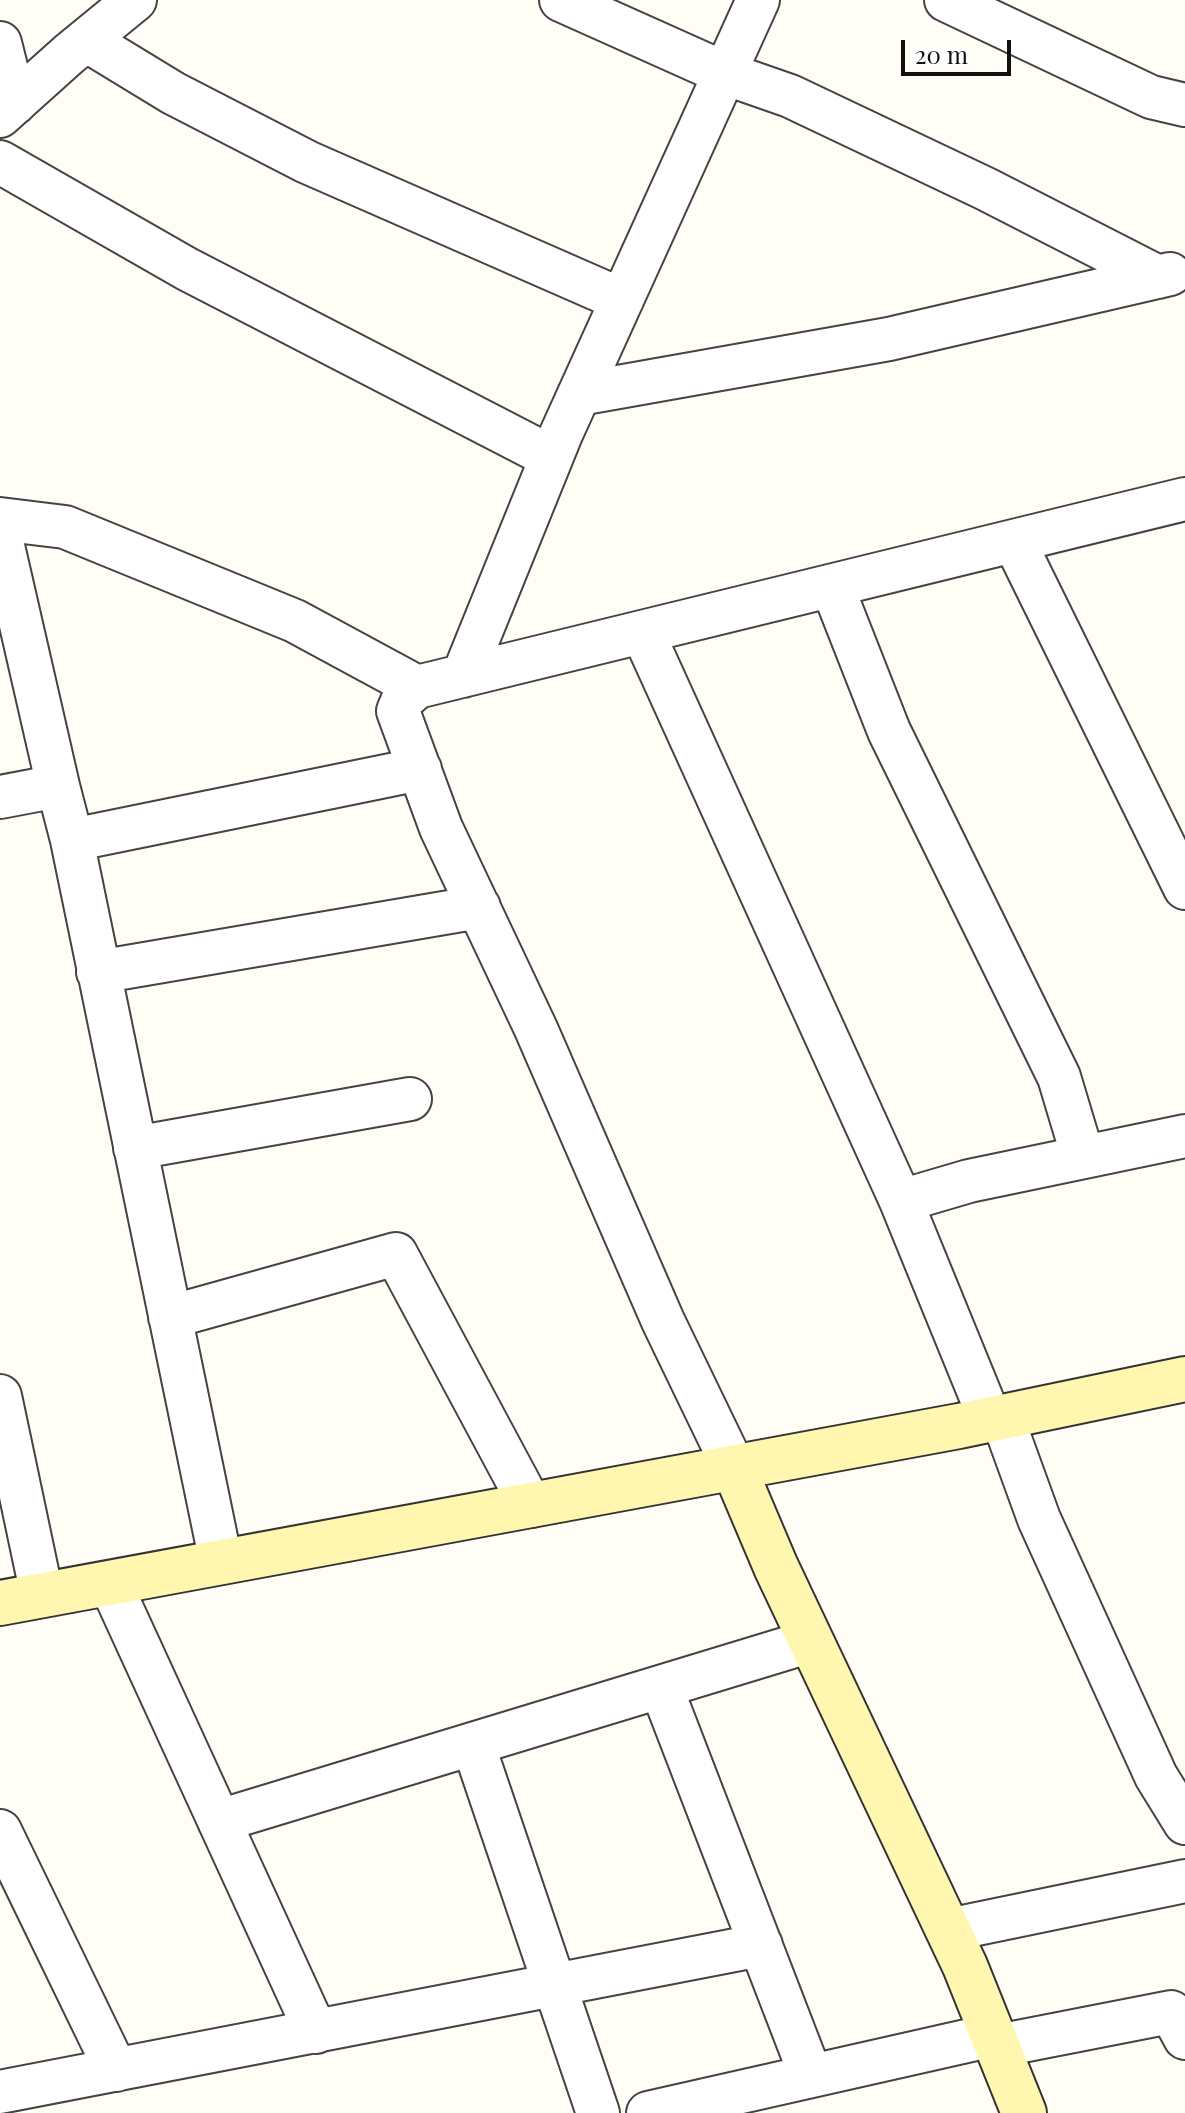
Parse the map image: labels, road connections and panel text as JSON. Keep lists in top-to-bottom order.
{
  "scale_bar": "20 m"
}
